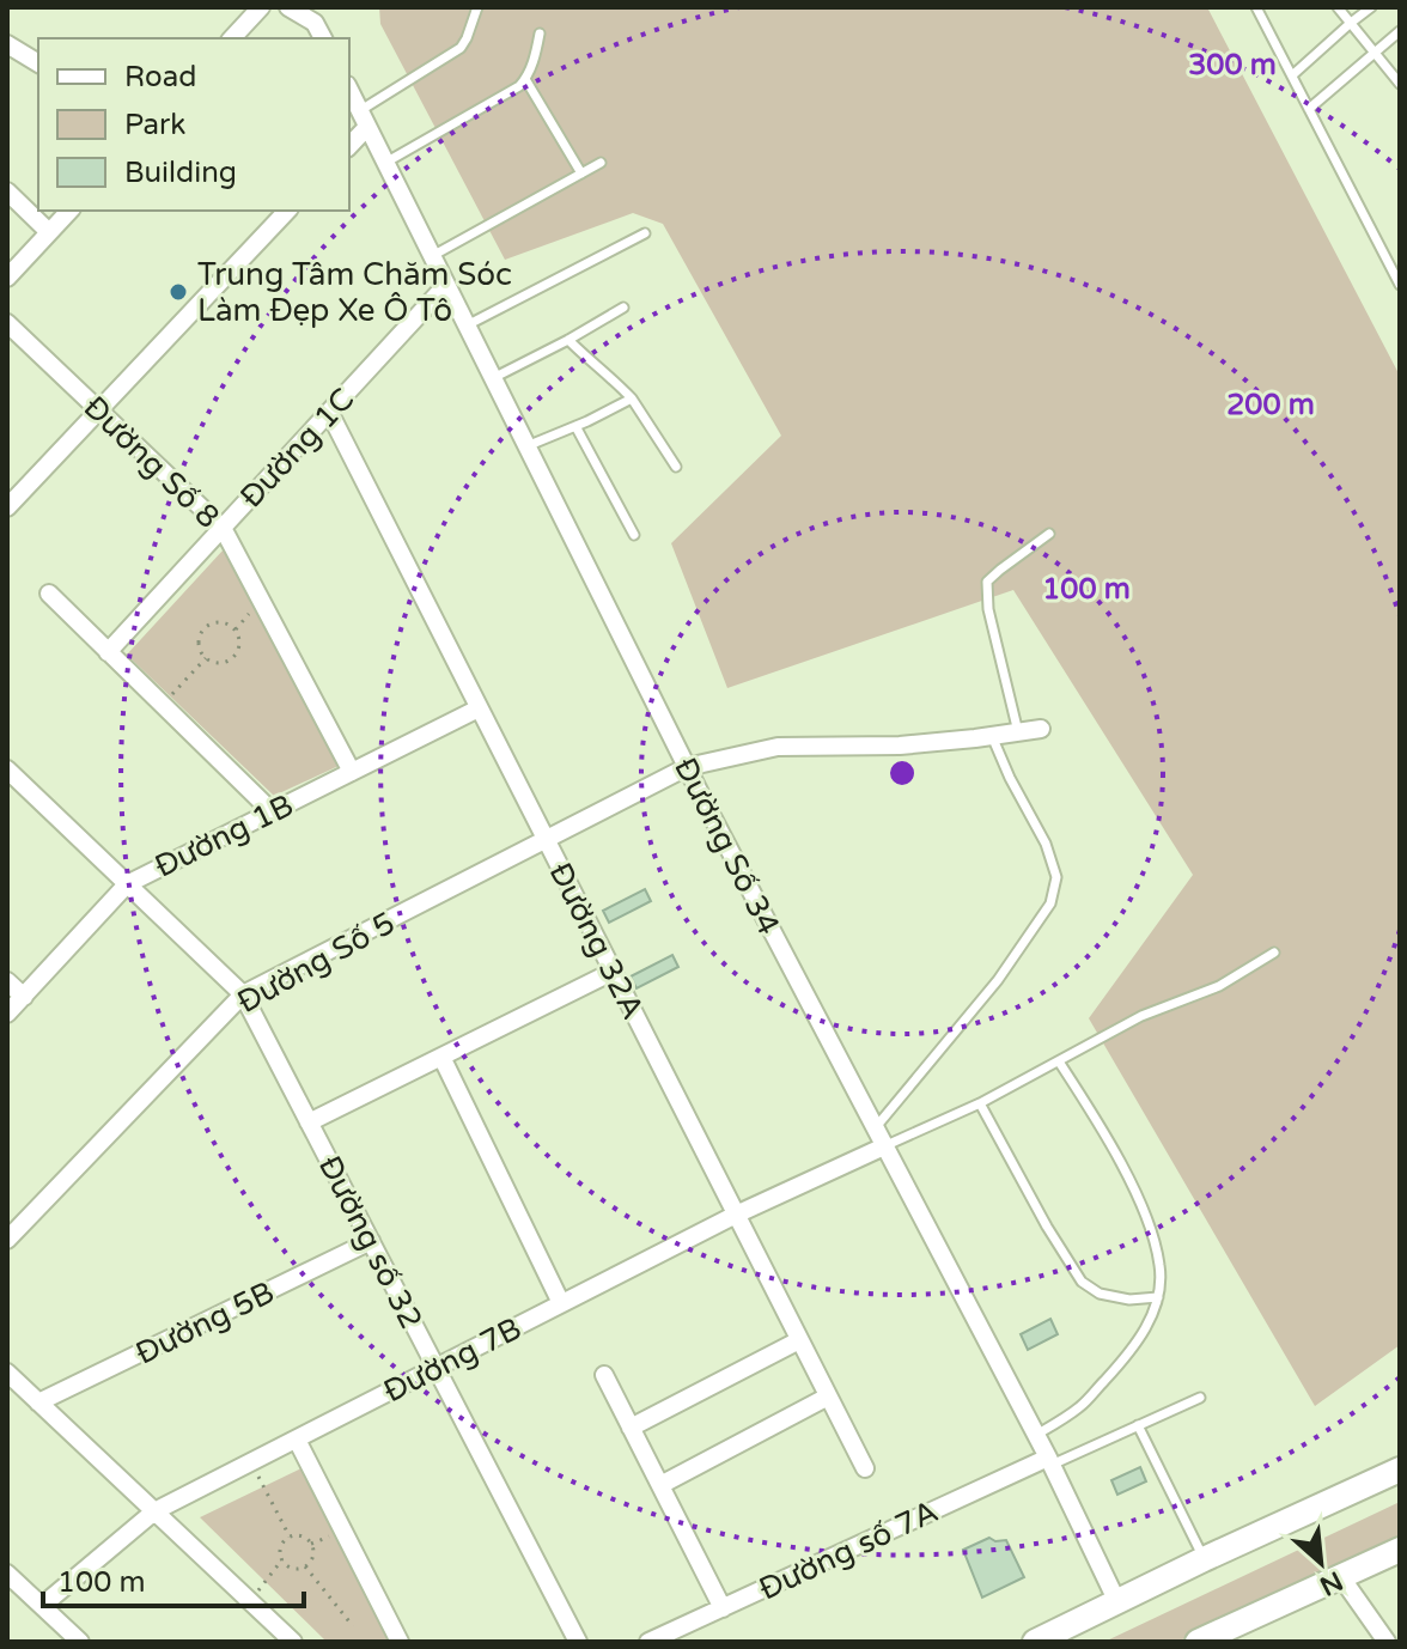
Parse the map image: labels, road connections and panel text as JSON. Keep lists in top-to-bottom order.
{
  "streets": {
    "street": [
      "Đường 1C",
      "Đường Số 8",
      "Đường 1B",
      "Đường Số 34",
      "Đường 32A",
      "Đường Số 5",
      "Đường số 32",
      "Đường 5B",
      "Đường 7B",
      "Đường số 7A"
    ]
  },
  "crossings": [
    ["Đường 1C", "Đường Số 8"],
    ["Đường 1C", "Đường Số 34"],
    ["Đường 1C", "Đường 32A"],
    ["Đường Số 8", "Đường 1B"],
    ["Đường 1B", "Đường 32A"],
    ["Đường Số 34", "Đường Số 5"],
    ["Đường Số 34", "Đường 7B"],
    ["Đường Số 34", "Đường số 7A"],
    ["Đường 32A", "Đường Số 5"],
    ["Đường 32A", "Đường 7B"],
    ["Đường Số 5", "Đường số 32"],
    ["Đường số 32", "Đường 5B"],
    ["Đường số 32", "Đường 7B"]
  ],
  "places": ["Trung Tâm Chăm Sóc Làm Đẹp Xe Ô Tô"],
  "legend": ["Road", "Park", "Building"],
  "scale_bar": "100 m",
  "north": "bottom right",
  "rings": ["300 m", "200 m", "100 m"]
}
